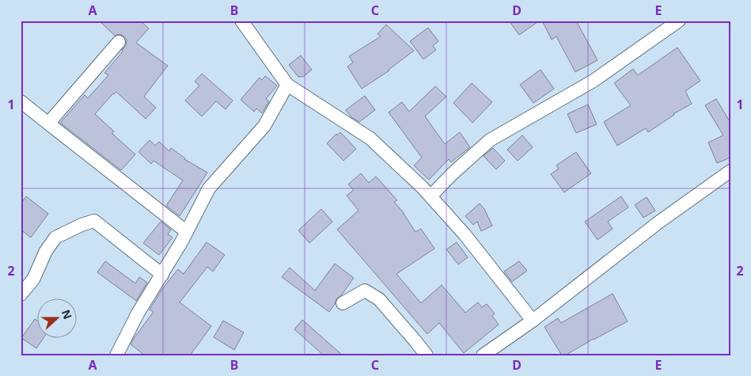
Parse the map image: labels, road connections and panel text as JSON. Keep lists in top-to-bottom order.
{
  "north": "right",
  "grid": {
    "columns": [
      "A",
      "B",
      "C",
      "D",
      "E"
    ],
    "rows": ["1", "2"]
  }
}
